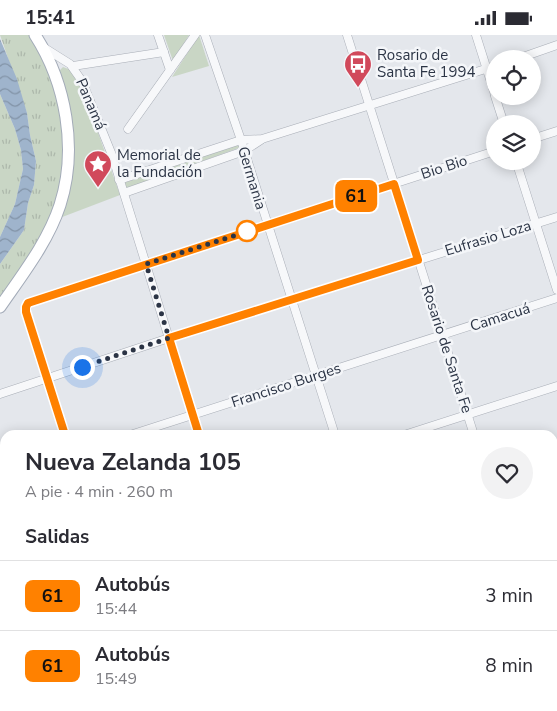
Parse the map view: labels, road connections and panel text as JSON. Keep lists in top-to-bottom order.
{
  "streets": {
    "street": [
      "Panamá",
      "Bio Bio",
      "Germania",
      "Eufrasio Loza",
      "Camacuá",
      "Rosario de Santa Fe",
      "Francisco Burges"
    ]
  },
  "crossings": [
    ["Panamá", "Bio Bio"],
    ["Panamá", "Eufrasio Loza"],
    ["Panamá", "Francisco Burges"],
    ["Bio Bio", "Germania"],
    ["Bio Bio", "Eufrasio Loza"],
    ["Bio Bio", "Rosario de Santa Fe"],
    ["Germania", "Eufrasio Loza"],
    ["Germania", "Francisco Burges"],
    ["Eufrasio Loza", "Rosario de Santa Fe"],
    ["Camacuá", "Rosario de Santa Fe"],
    ["Camacuá", "Francisco Burges"],
    ["Rosario de Santa Fe", "Francisco Burges"]
  ],
  "places": {
    "bus stop": ["Rosario de Santa Fe 1994"],
    "place": ["Memorial de la Fundación"]
  },
  "lines": ["bus line 61"],
  "page": {
    "status": "15:41",
    "on_map": "61",
    "heading": [
      ["Nueva Zelanda 105", "A pie · 4 min · 260 m"],
      "Salidas"
    ],
    "list": [
      {
        "mark": "61",
        "name": "Autobús",
        "note": "15:44",
        "value": "3 min"
      },
      {
        "mark": "61",
        "name": "Autobús",
        "note": "15:49",
        "value": "8 min"
      }
    ]
  }
}
